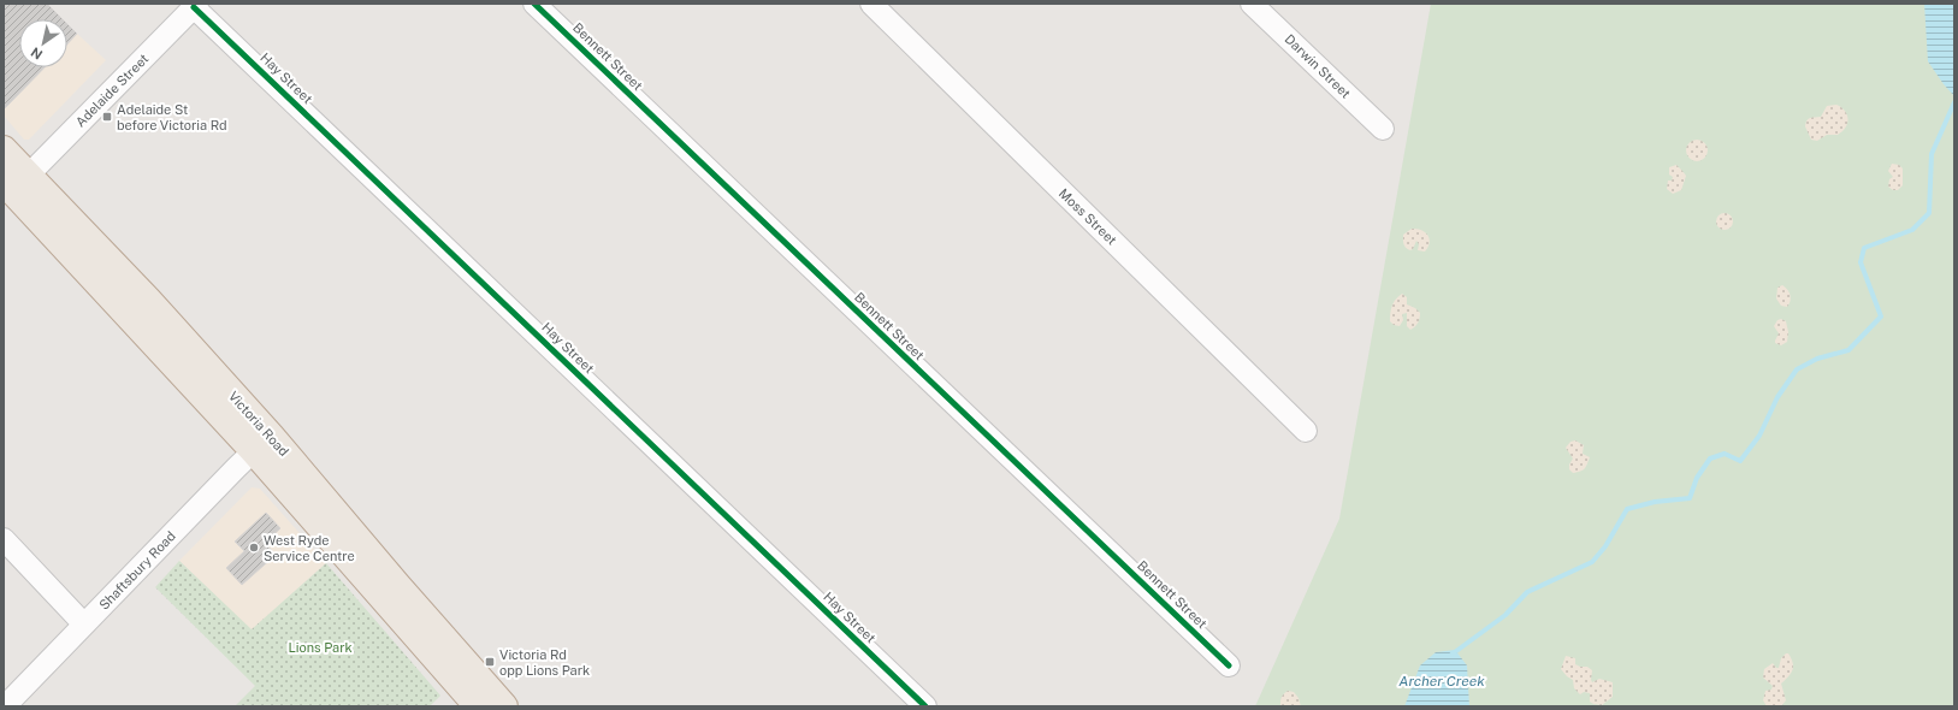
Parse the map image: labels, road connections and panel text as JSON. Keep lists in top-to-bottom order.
{
  "streets": {
    "highway": ["Victoria Road"],
    "street": [
      "Bennett Street",
      "Darwin Street",
      "Hay Street",
      "Adelaide Street",
      "Moss Street",
      "Shaftsbury Road"
    ]
  },
  "crossings": [
    ["Hay Street", "Adelaide Street"],
    ["Adelaide Street", "Victoria Road"],
    ["Victoria Road", "Shaftsbury Road"]
  ],
  "water": ["Archer Creek"],
  "parks": ["Lions Park"],
  "places": {
    "transit": ["Adelaide St before Victoria Rd", "Victoria Rd opp Lions Park"],
    "other": ["West Ryde Service Centre"]
  },
  "north": "bottom left"
}
